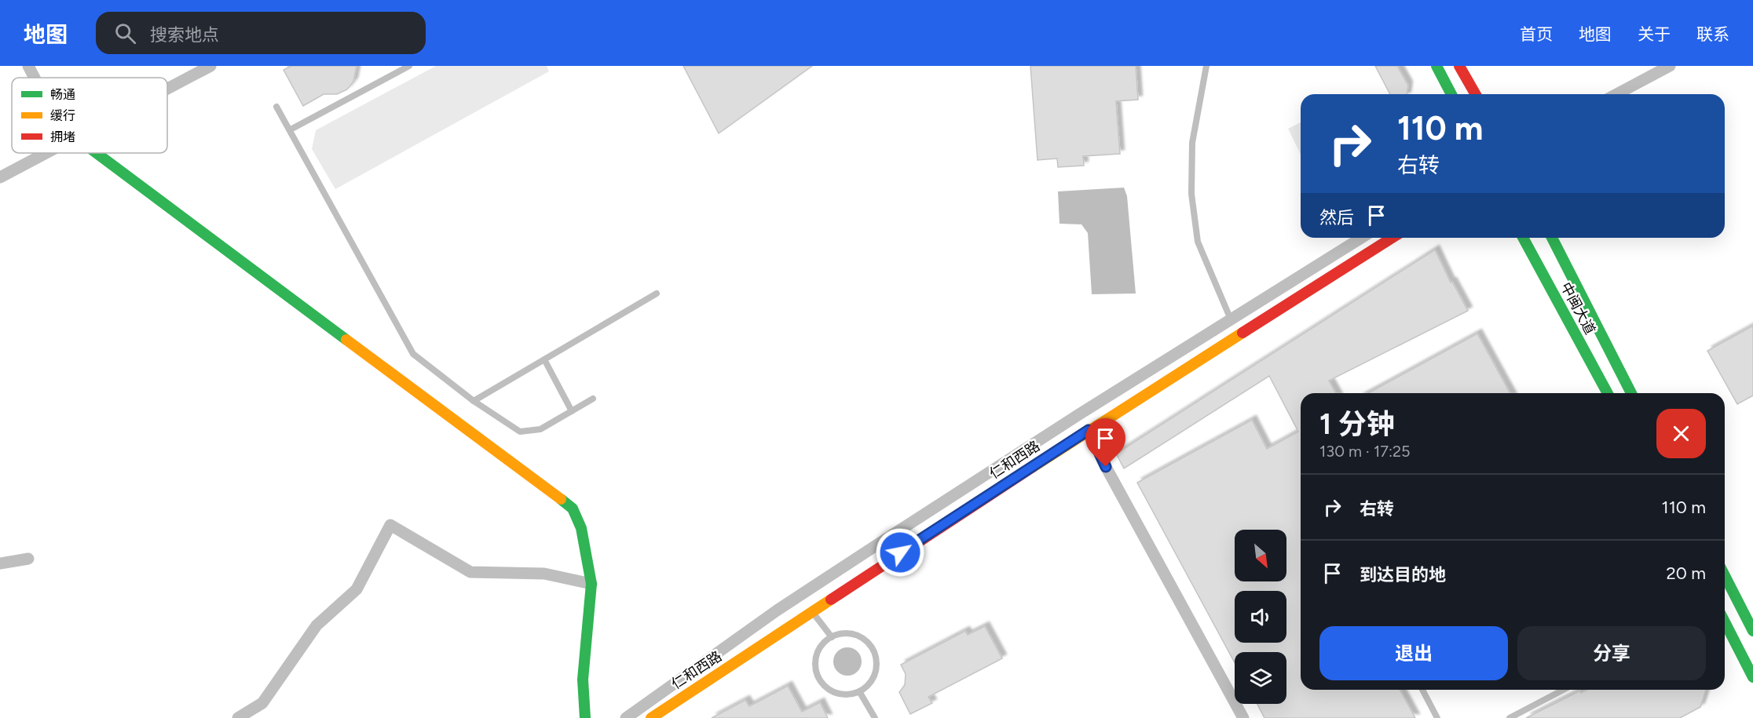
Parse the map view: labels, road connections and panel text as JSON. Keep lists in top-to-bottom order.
{
  "streets": {
    "street": ["中闽大道", "仁和西路"]
  },
  "legend": ["畅通", "缓行", "拥堵"],
  "north": "bottom right",
  "page": {
    "header": "地图",
    "search": "搜索地点",
    "nav": [
      "首页",
      "地图",
      "关于",
      "联系"
    ],
    "turn": ["110 m", "右转"],
    "then": "然后",
    "heading": ["1 分钟", "130 m · 17:25"],
    "list": [
      {
        "name": "右转",
        "value": "110 m"
      },
      {
        "name": "到达目的地",
        "value": "20 m"
      }
    ],
    "buttons": ["退出", "分享"]
  }
}
